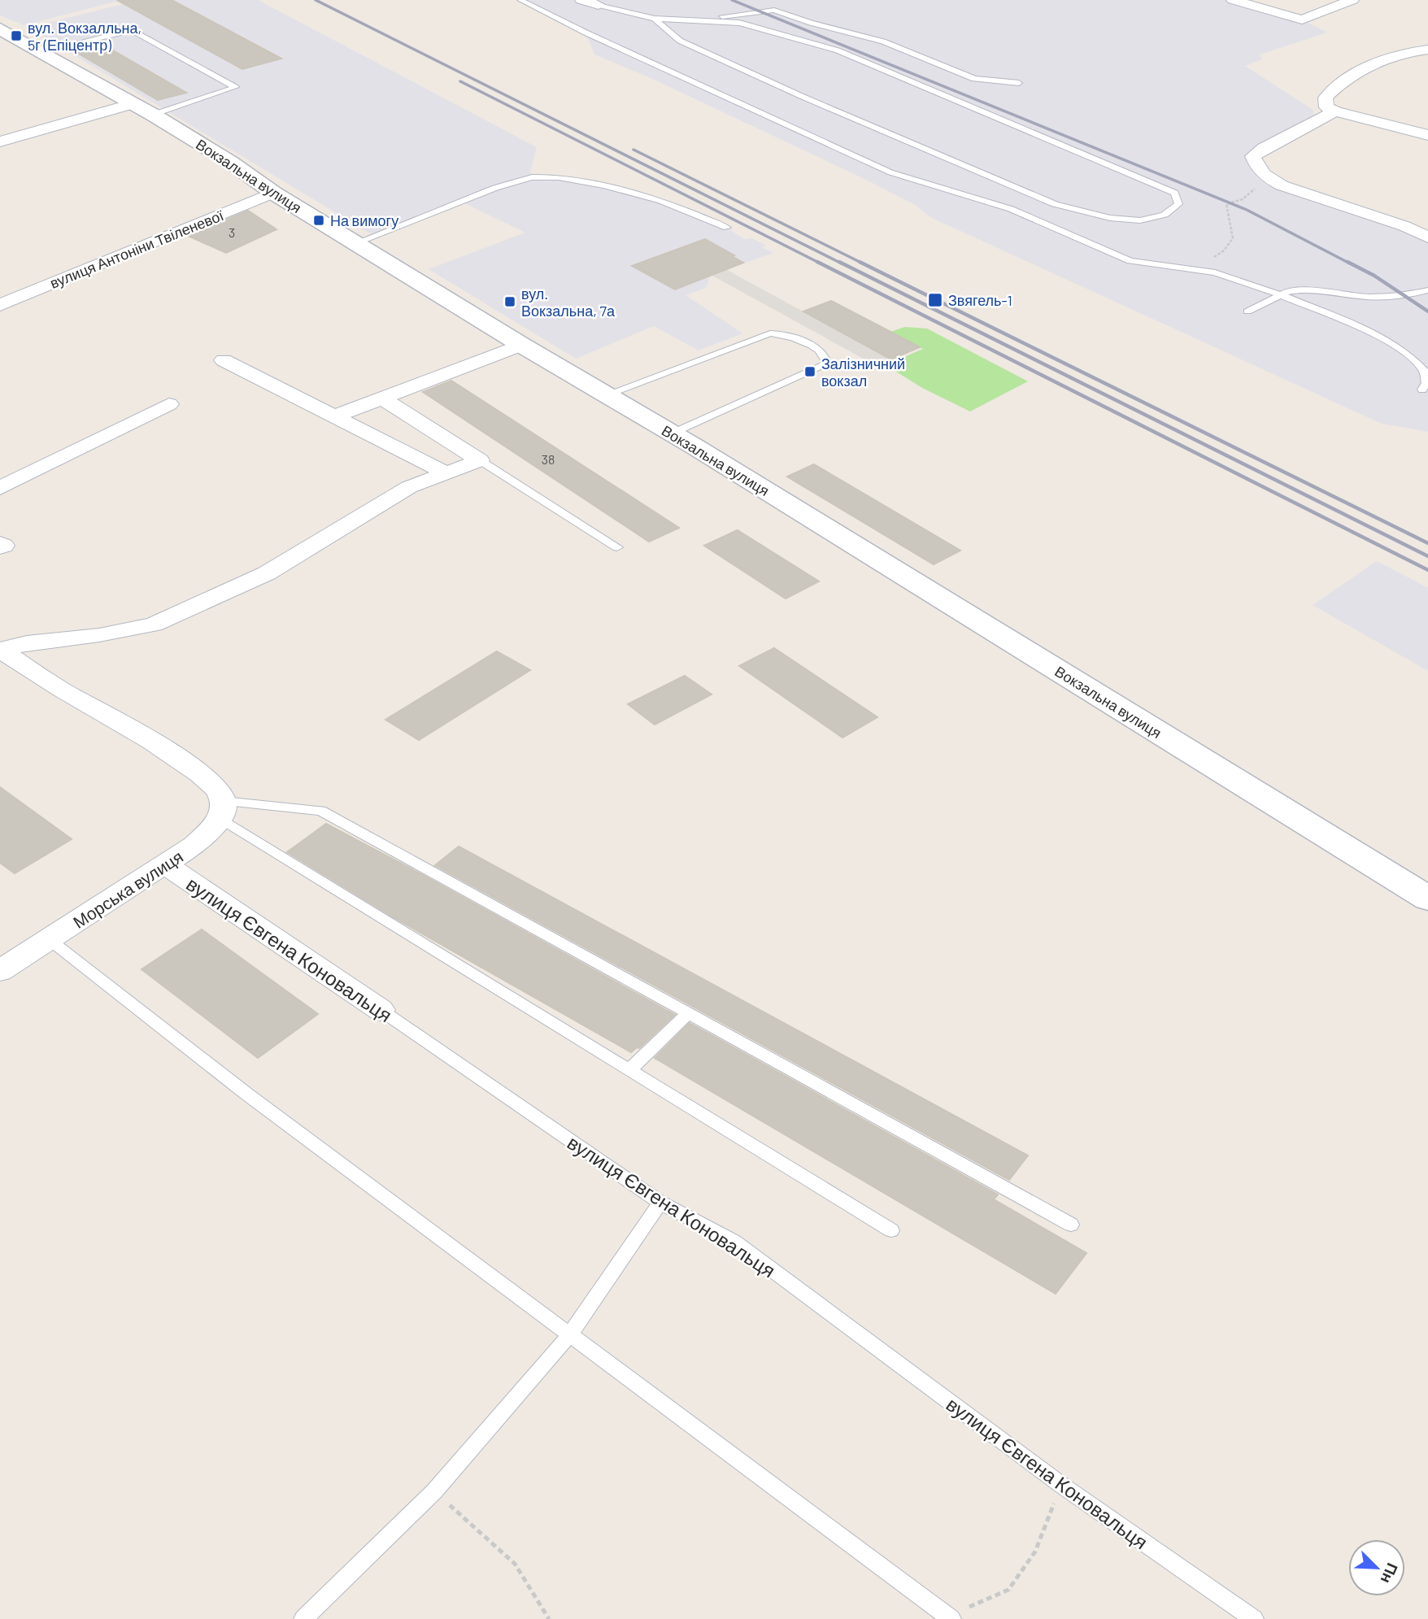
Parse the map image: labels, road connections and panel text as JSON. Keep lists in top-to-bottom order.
{
  "streets": {
    "street": [
      "Вокзальна вулиця",
      "вулиця Антоніни Твіленевої",
      "Морська вулиця",
      "вулиця Євгена Коновальця"
    ]
  },
  "crossings": [
    ["Вокзальна вулиця", "вулиця Антоніни Твіленевої"],
    ["Морська вулиця", "вулиця Євгена Коновальця"]
  ],
  "places": {
    "transit": [
      "вул. Вокзалльна, 5г (Епіцентр)",
      "На вимогу",
      "Звягель-1",
      "вул. Вокзальна, 7а",
      "Залізничний вокзал"
    ]
  },
  "house_numbers": ["3", "38"],
  "north": "bottom right"
}
